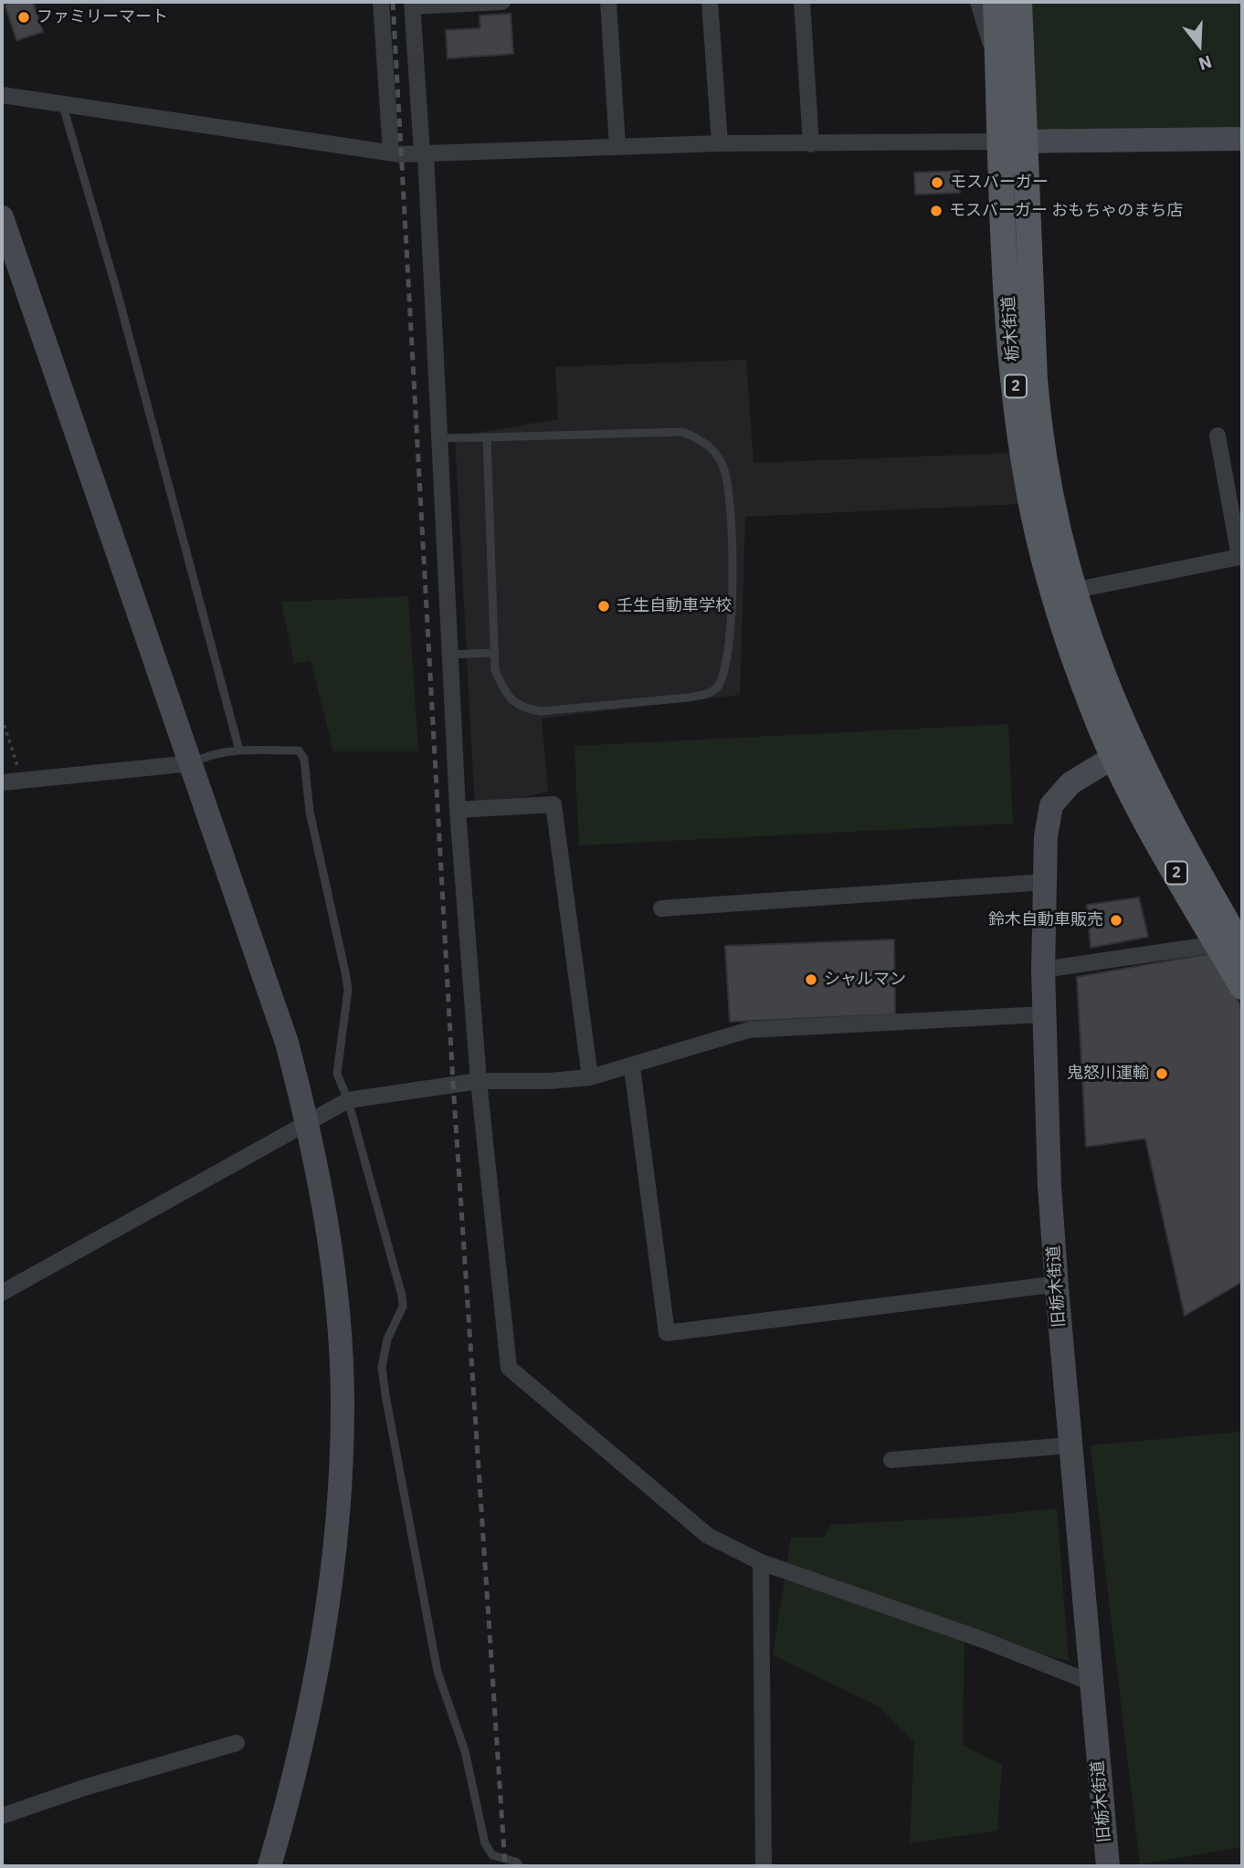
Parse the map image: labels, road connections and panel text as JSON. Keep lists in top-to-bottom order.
{
  "streets": {
    "main road": ["栃木街道", "2"],
    "street": ["旧栃木街道"]
  },
  "crossings": [
    ["栃木街道", "2"],
    ["栃木街道", "旧栃木街道"],
    ["2", "旧栃木街道"]
  ],
  "places": [
    "ファミリーマート",
    "モスバーガー",
    "モスバーガー おもちゃのまち店",
    "壬生自動車学校",
    "鈴木自動車販売",
    "シャルマン",
    "鬼怒川運輸"
  ],
  "north": "bottom"
}
